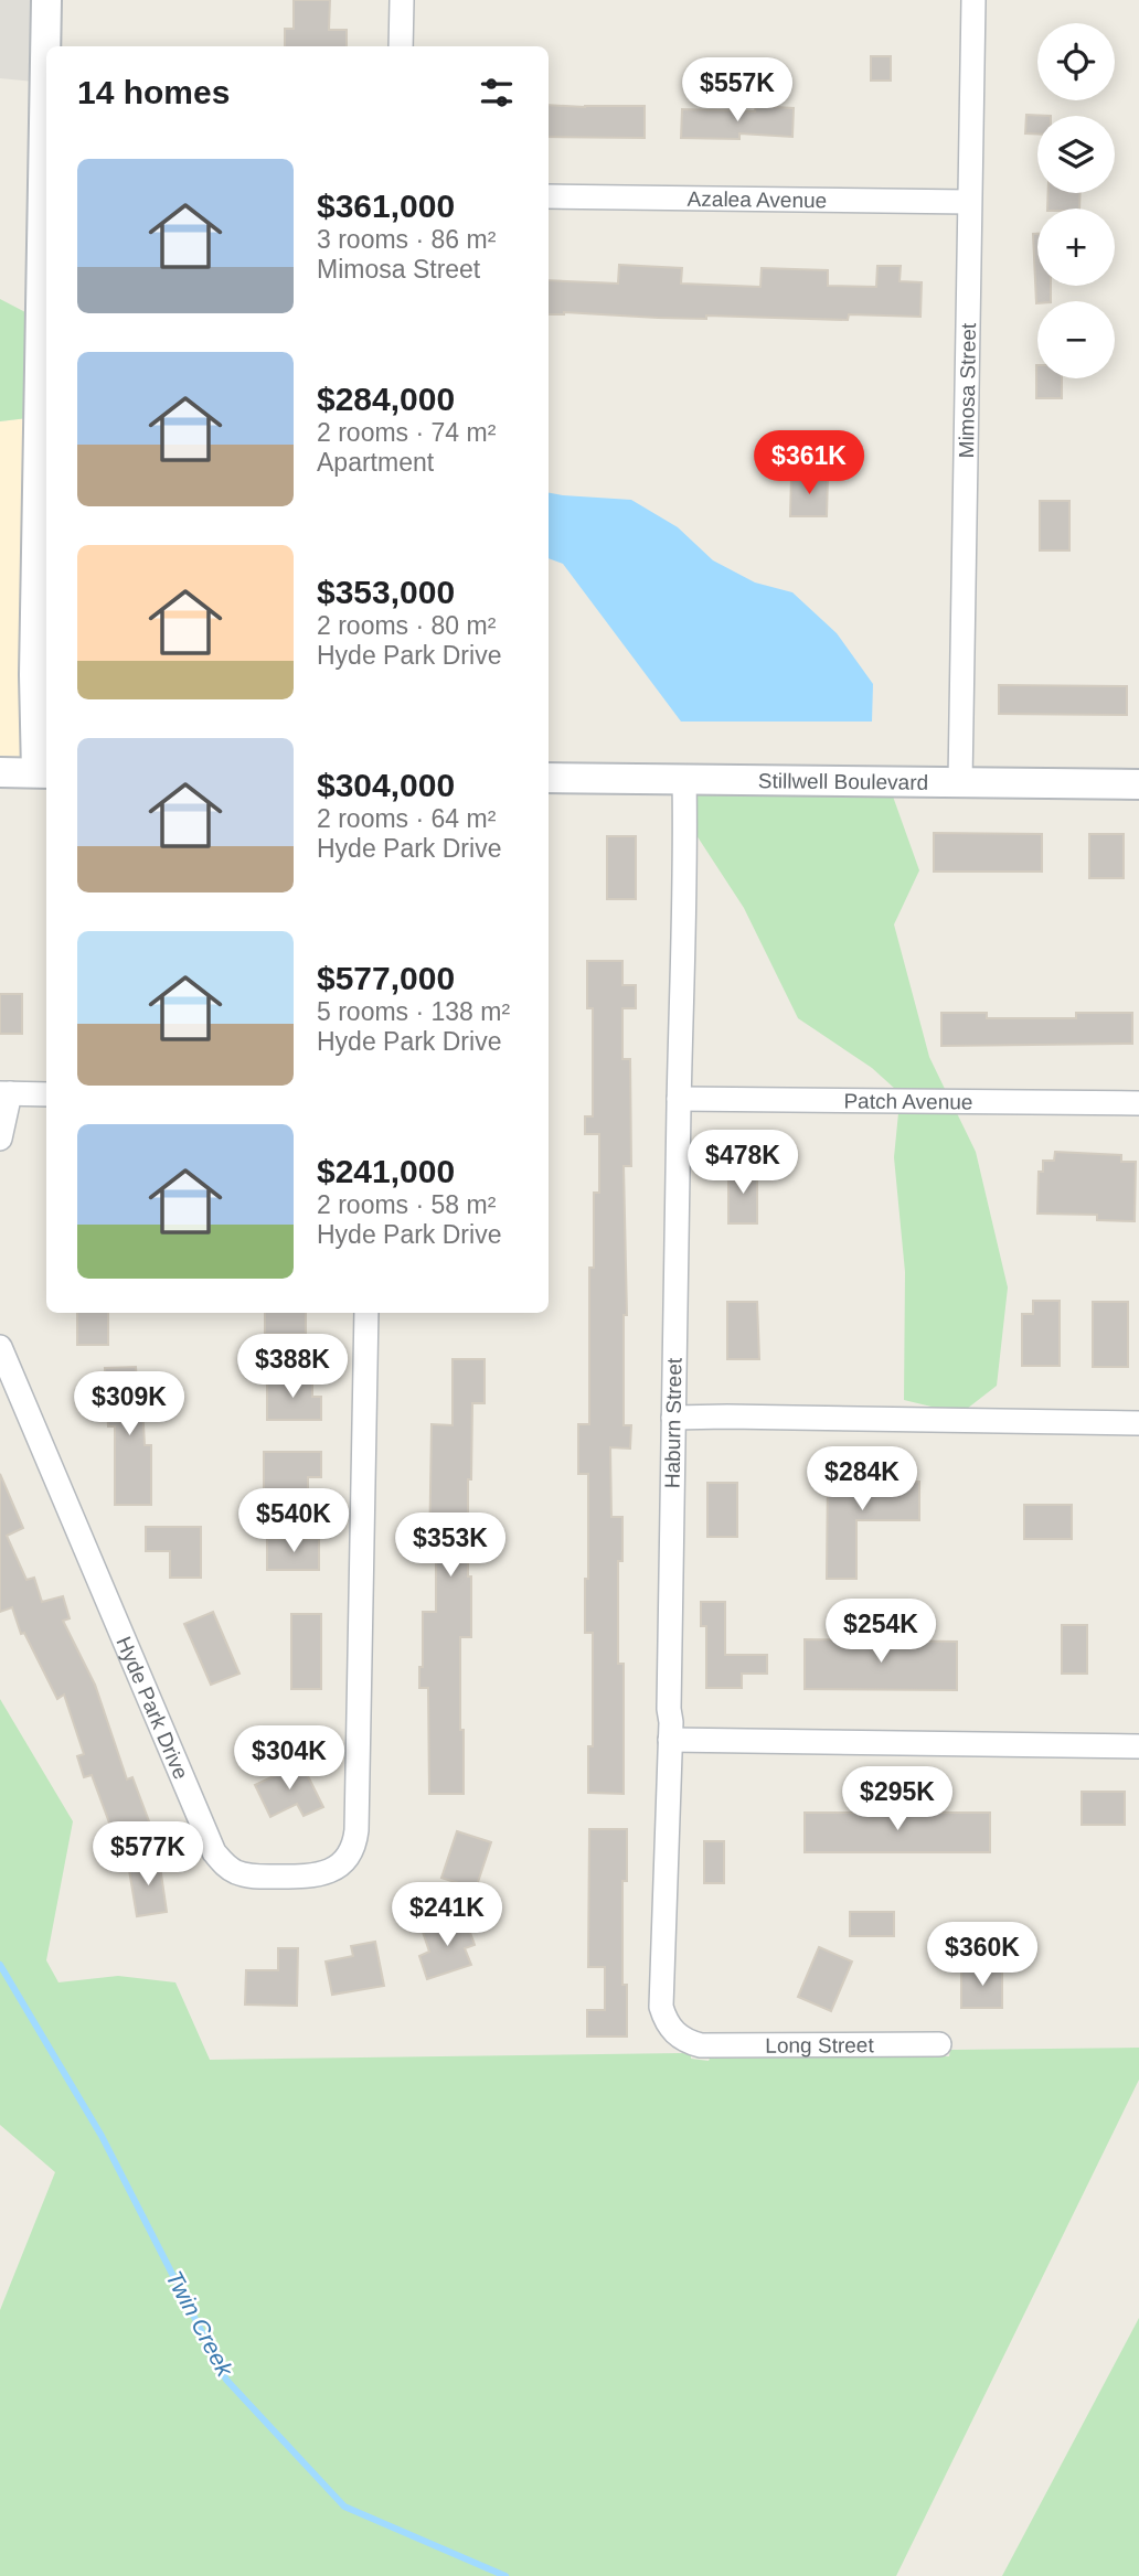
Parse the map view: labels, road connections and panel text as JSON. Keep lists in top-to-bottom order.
{
  "streets": {
    "street": [
      "Azalea Avenue",
      "Mimosa Street",
      "Stillwell Boulevard",
      "Patch Avenue",
      "Haburn Street",
      "Hyde Park Drive",
      "Long Street"
    ]
  },
  "crossings": [
    ["Azalea Avenue", "Mimosa Street"],
    ["Mimosa Street", "Stillwell Boulevard"],
    ["Stillwell Boulevard", "Haburn Street"],
    ["Patch Avenue", "Haburn Street"],
    ["Haburn Street", "Long Street"]
  ],
  "water": ["Twin Creek"],
  "page": {
    "map_buttons": ["+", "−"],
    "heading": "14 homes",
    "price": [
      "$557K",
      "$361K",
      "$478K",
      "$388K",
      "$309K",
      "$284K",
      "$540K",
      "$353K",
      "$254K",
      "$304K",
      "$295K",
      "$577K",
      "$241K",
      "$360K"
    ],
    "list": [
      {
        "name": "$361,000",
        "note": "3 rooms · 86 m² · Mimosa Street"
      },
      {
        "name": "$284,000",
        "note": "2 rooms · 74 m² · Apartment"
      },
      {
        "name": "$353,000",
        "note": "2 rooms · 80 m² · Hyde Park Drive"
      },
      {
        "name": "$304,000",
        "note": "2 rooms · 64 m² · Hyde Park Drive"
      },
      {
        "name": "$577,000",
        "note": "5 rooms · 138 m² · Hyde Park Drive"
      },
      {
        "name": "$241,000",
        "note": "2 rooms · 58 m² · Hyde Park Drive"
      }
    ]
  }
}
